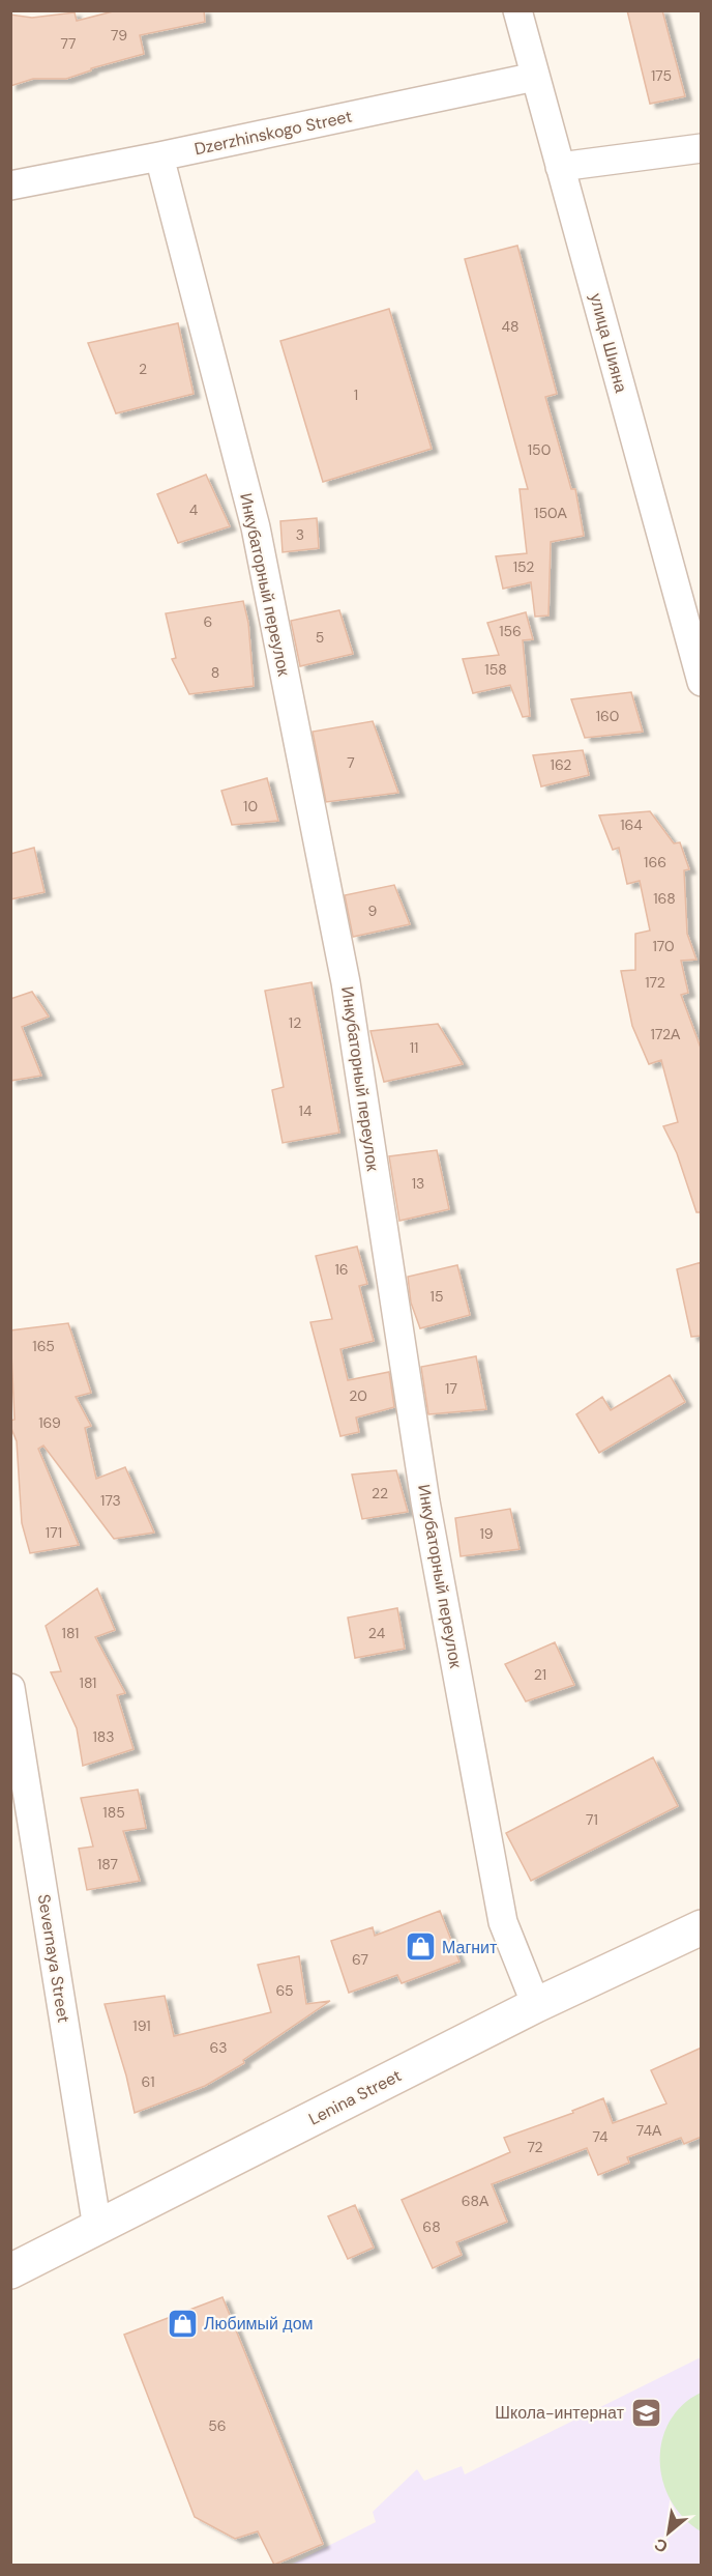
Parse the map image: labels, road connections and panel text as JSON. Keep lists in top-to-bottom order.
{
  "streets": {
    "main road": ["Lenina Street"],
    "street": [
      "Dzerzhinskogo Street",
      "улица Шияна",
      "Инкубаторный переулок",
      "Severnaya Street"
    ]
  },
  "crossings": [
    ["Dzerzhinskogo Street", "улица Шияна"],
    ["Dzerzhinskogo Street", "Инкубаторный переулок"],
    ["Инкубаторный переулок", "Lenina Street"],
    ["Severnaya Street", "Lenina Street"]
  ],
  "places": {
    "shop": ["Магнит", "Любимый дом"],
    "school or university": ["Школа-интернат"]
  },
  "house_numbers": [
    "79",
    "77",
    "175",
    "48",
    "2",
    "1",
    "150",
    "4",
    "150А",
    "3",
    "152",
    "6",
    "156",
    "5",
    "158",
    "8",
    "160",
    "7",
    "162",
    "10",
    "164",
    "166",
    "168",
    "9",
    "170",
    "172",
    "12",
    "172А",
    "11",
    "14",
    "13",
    "16",
    "15",
    "165",
    "17",
    "20",
    "169",
    "22",
    "173",
    "171",
    "19",
    "181",
    "24",
    "21",
    "181",
    "183",
    "185",
    "71",
    "187",
    "67",
    "65",
    "191",
    "63",
    "61",
    "74А",
    "74",
    "72",
    "68А",
    "68",
    "56"
  ],
  "north": "bottom left"
}
